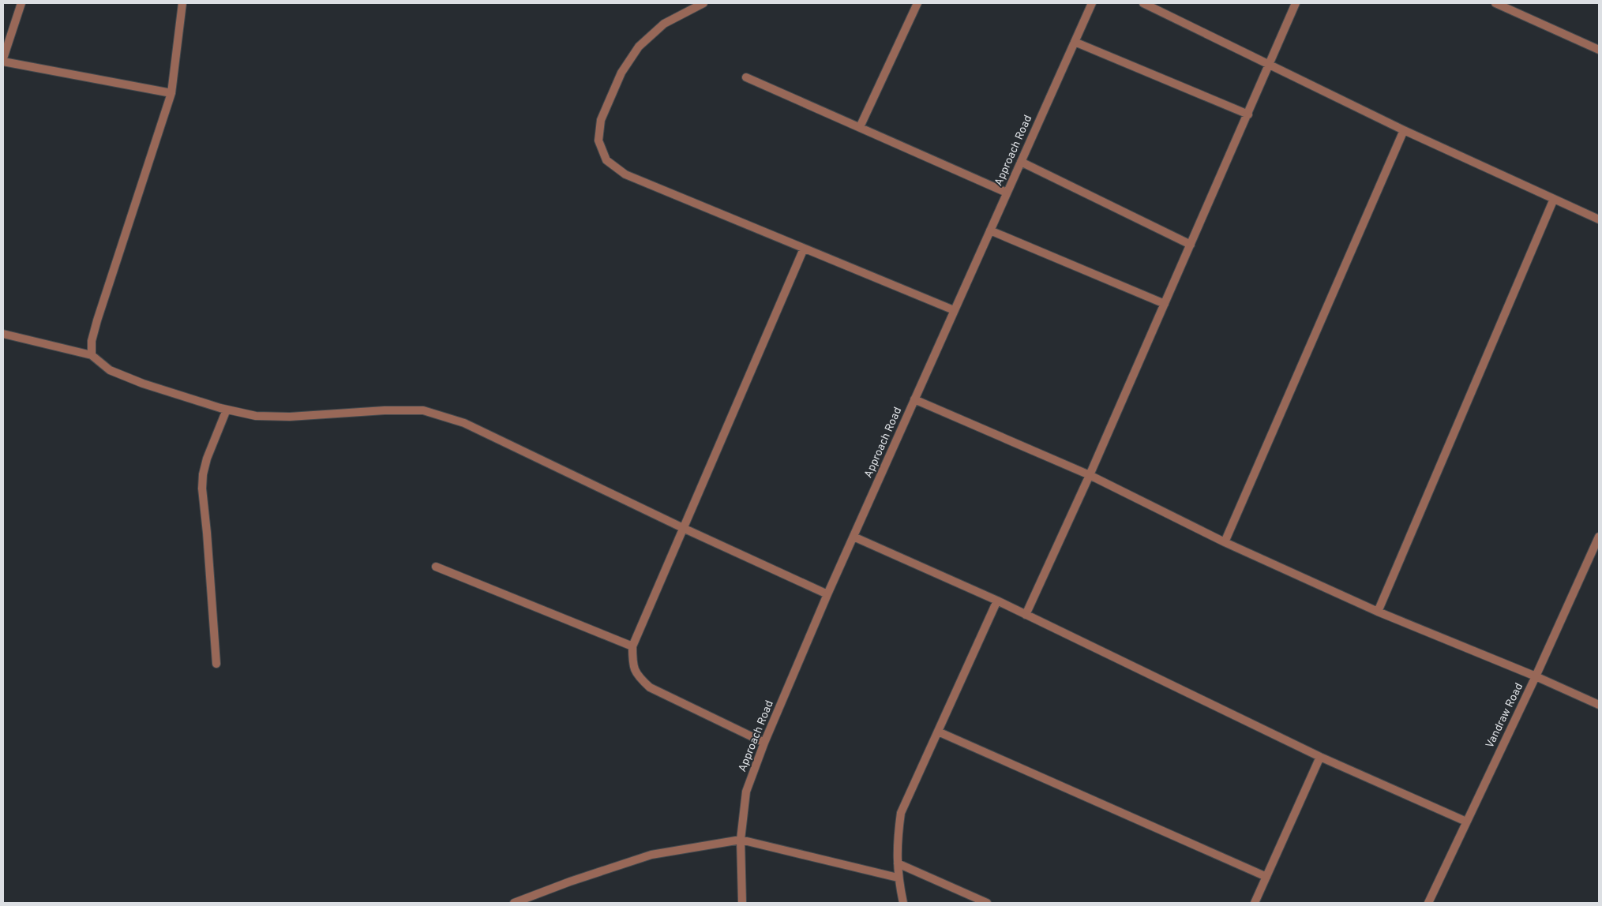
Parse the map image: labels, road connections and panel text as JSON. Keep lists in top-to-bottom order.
{
  "streets": {
    "street": ["Approach Road", "Vandraw Road"]
  }
}
